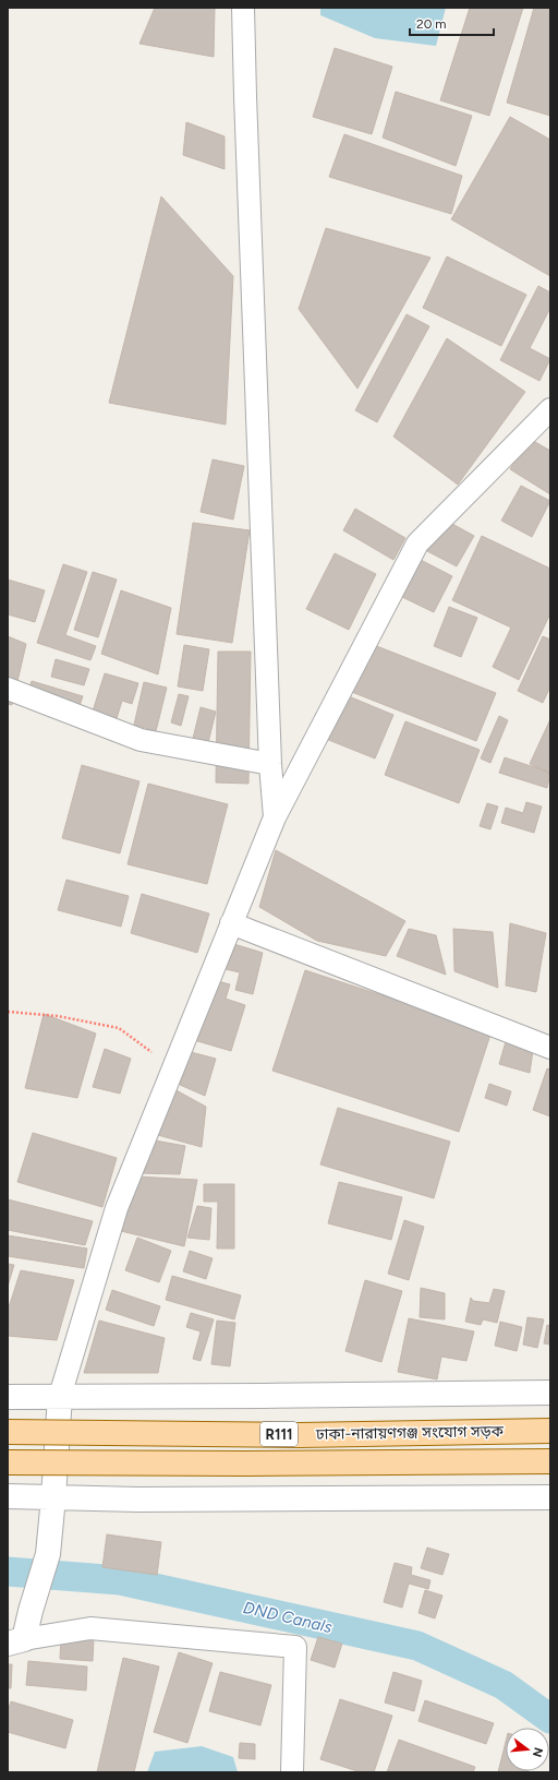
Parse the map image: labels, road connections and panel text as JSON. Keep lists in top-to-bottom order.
{
  "streets": {
    "main road": ["ঢাকা-নারায়ণগঞ্জ সংযোগ সড়ক", "R111"]
  },
  "water": ["DND Canals"],
  "scale_bar": "20 m",
  "north": "right"
}
